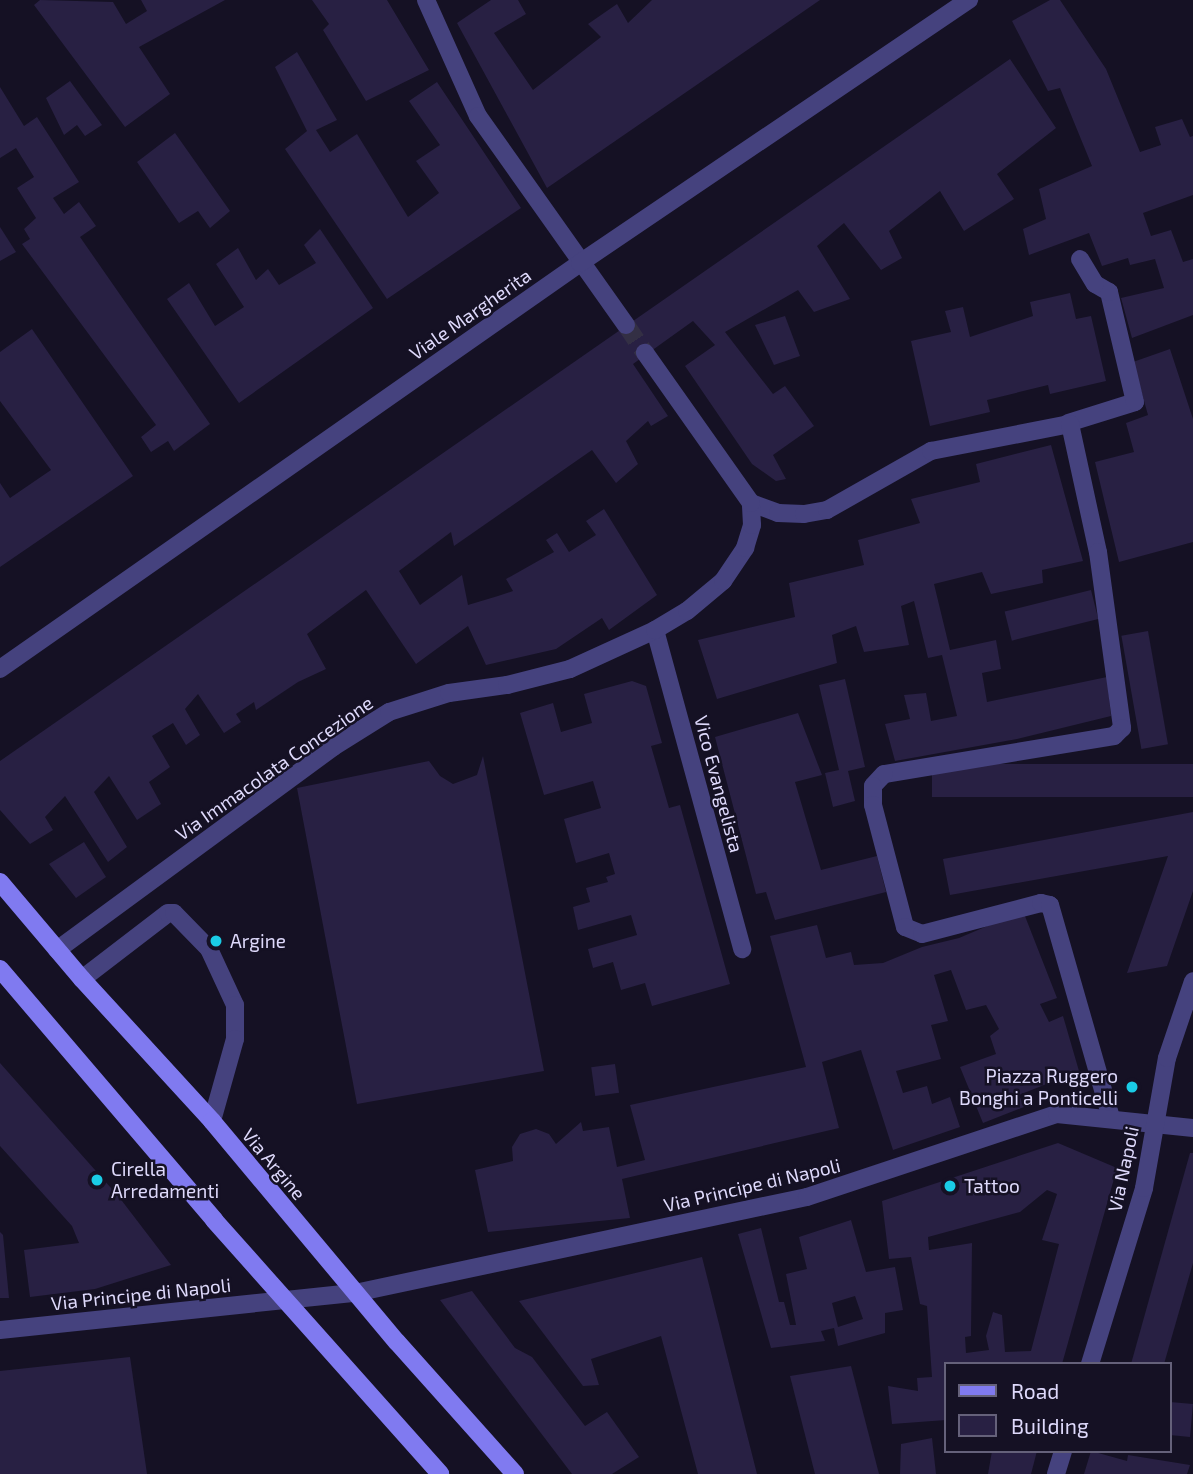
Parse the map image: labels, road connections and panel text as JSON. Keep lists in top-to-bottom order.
{
  "streets": {
    "street": [
      "Viale Margherita",
      "Via Immacolata Concezione",
      "Vico Evangelista",
      "Via Argine",
      "Via Napoli",
      "Via Principe di Napoli"
    ]
  },
  "crossings": [
    ["Via Immacolata Concezione", "Vico Evangelista"],
    ["Via Immacolata Concezione", "Via Argine"],
    ["Via Argine", "Via Principe di Napoli"],
    ["Via Napoli", "Via Principe di Napoli"]
  ],
  "places": [
    "Argine",
    "Piazza Ruggero Bonghi a Ponticelli",
    "Cirella Arredamenti",
    "Tattoo"
  ],
  "legend": ["Road", "Building"]
}
